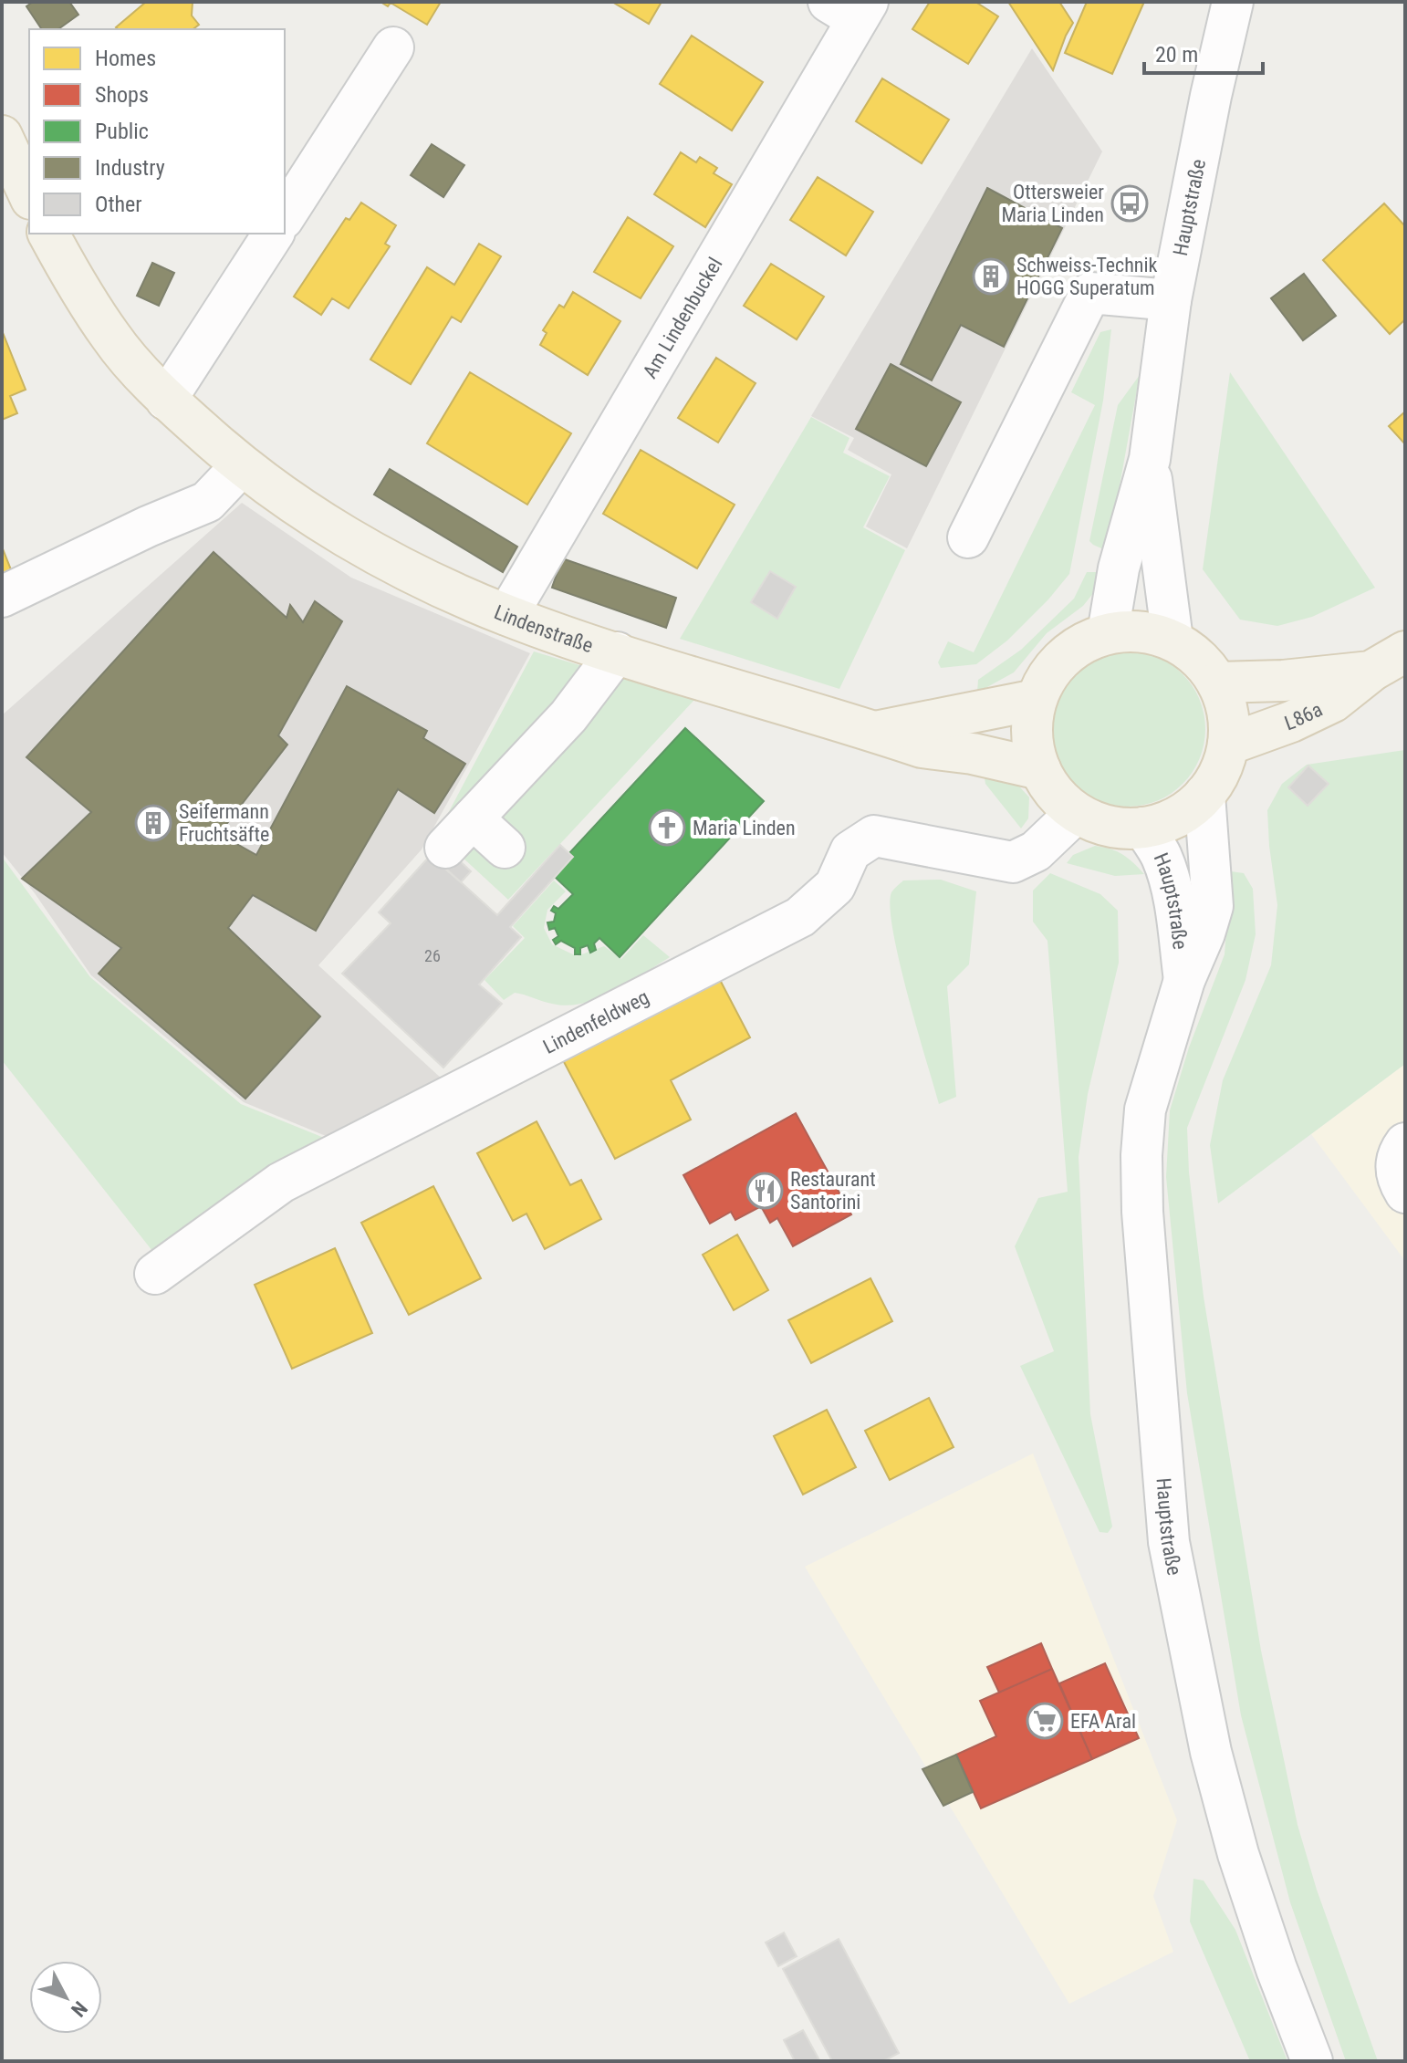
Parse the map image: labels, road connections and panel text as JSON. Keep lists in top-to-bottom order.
{
  "streets": {
    "main road": ["Lindenstraße", "L86a"],
    "street": ["Hauptstraße", "Am Lindenbuckel", "Lindenfeldweg"]
  },
  "crossings": [
    ["Hauptstraße", "Lindenstraße"],
    ["Hauptstraße", "L86a"],
    ["Hauptstraße", "Lindenfeldweg"],
    ["Am Lindenbuckel", "Lindenstraße"],
    ["Lindenstraße", "L86a"],
    ["Lindenstraße", "Lindenfeldweg"],
    ["L86a", "Lindenfeldweg"]
  ],
  "places": {
    "bus stop": ["Ottersweier Maria Linden"],
    "building": ["Schweiss-Technik HOGG Superatum", "Seifermann Fruchtsäfte"],
    "church": ["Maria Linden"],
    "restaurant": ["Restaurant Santorini"],
    "supermarket": ["EFA Aral"]
  },
  "house_numbers": ["26"],
  "legend": [
    "Homes",
    "Shops",
    "Public",
    "Industry",
    "Other"
  ],
  "scale_bar": "20 m",
  "north": "bottom right"
}
